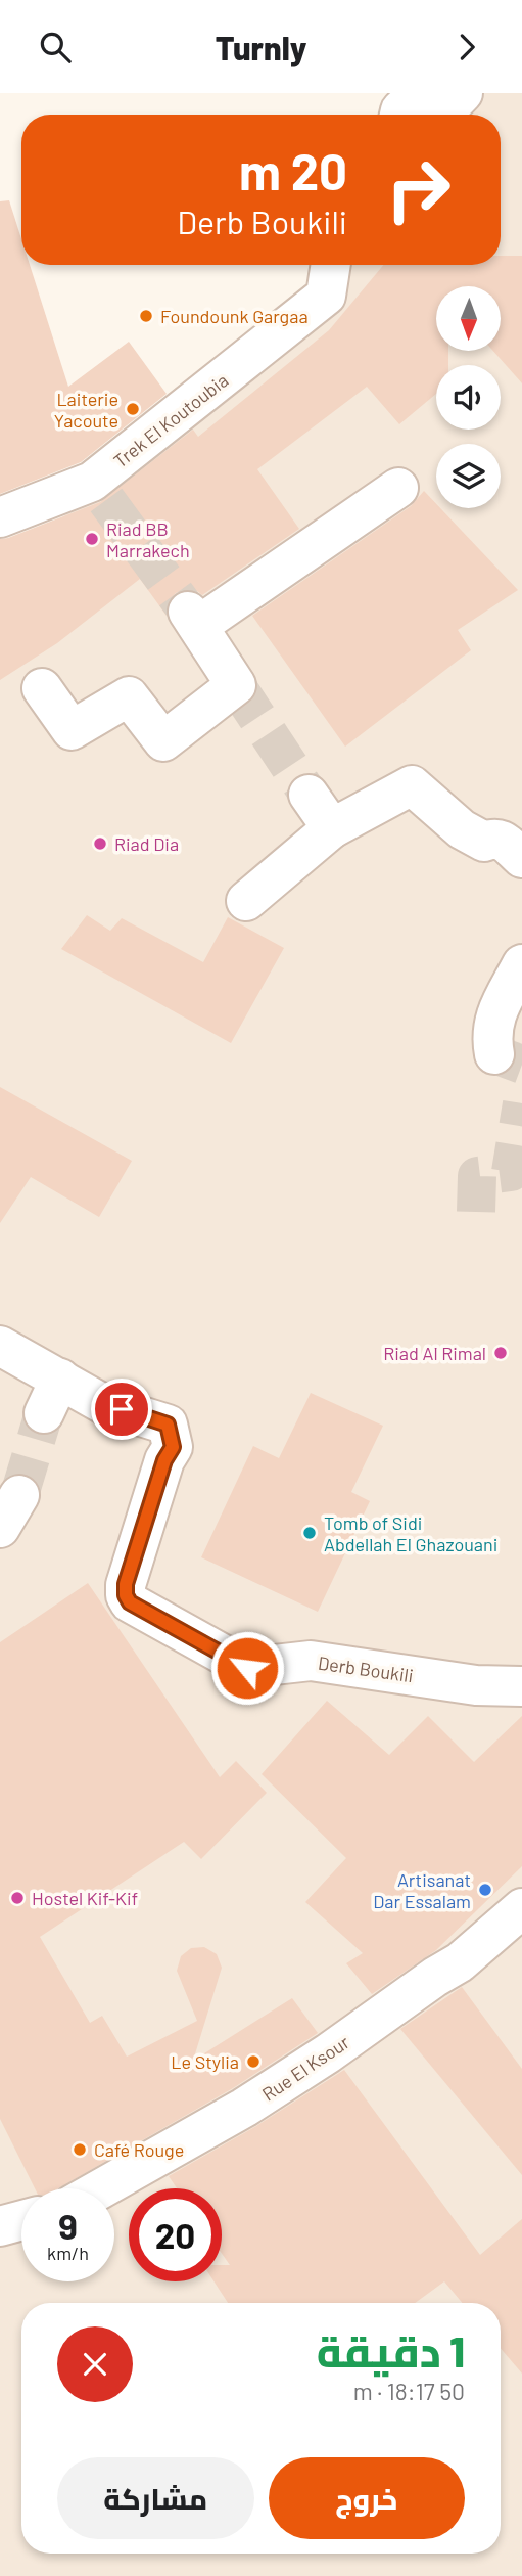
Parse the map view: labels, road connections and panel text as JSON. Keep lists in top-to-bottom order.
{
  "streets": {
    "street": ["Trek El Koutoubia", "Derb Boukili", "Rue El Ksour"]
  },
  "places": [
    "Foundounk Gargaa",
    "Laiterie Yacoute",
    "Riad BB Marrakech",
    "Riad Dia",
    "Riad Al Rimal",
    "Tomb of Sidi Abdellah El Ghazouani",
    "Artisanat Dar Essalam",
    "Hostel Kif-Kif",
    "Le Stylia",
    "Café Rouge"
  ],
  "north": "bottom",
  "page": {
    "header": "Turnly",
    "turn": ["20 m", "Derb Boukili"],
    "speed": "9 km/h",
    "limit": "20",
    "heading": ["1 دقيقة", "50 m · 18:17"],
    "buttons": ["خروج", "مشاركة"]
  }
}
